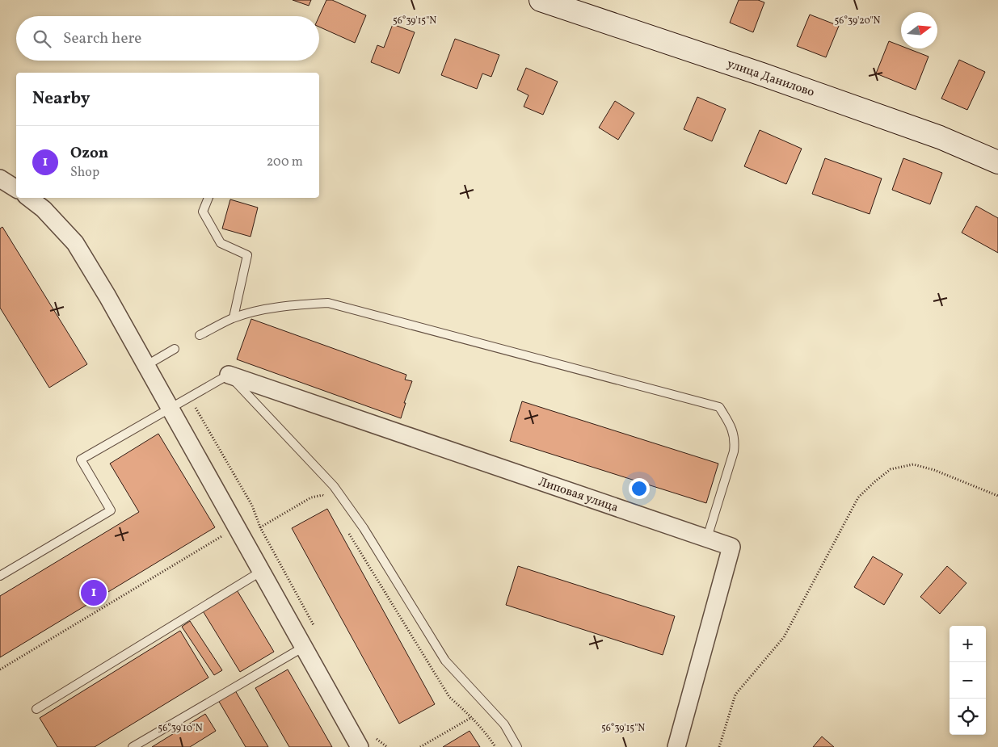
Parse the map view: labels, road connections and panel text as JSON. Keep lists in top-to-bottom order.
{
  "streets": {
    "main road": ["улица Данилово"],
    "street": ["Липовая улица"]
  },
  "north": "right",
  "page": {
    "search": "Search here",
    "heading": "Nearby",
    "list": [
      {
        "mark": "1",
        "name": "Ozon",
        "note": "Shop",
        "value": "200 m"
      }
    ],
    "pins": "1",
    "map_buttons": ["+", "−"]
  },
  "coordinates": ["56°39'15\"N", "56°39'20\"N", "56°39'10\"N"]
}
